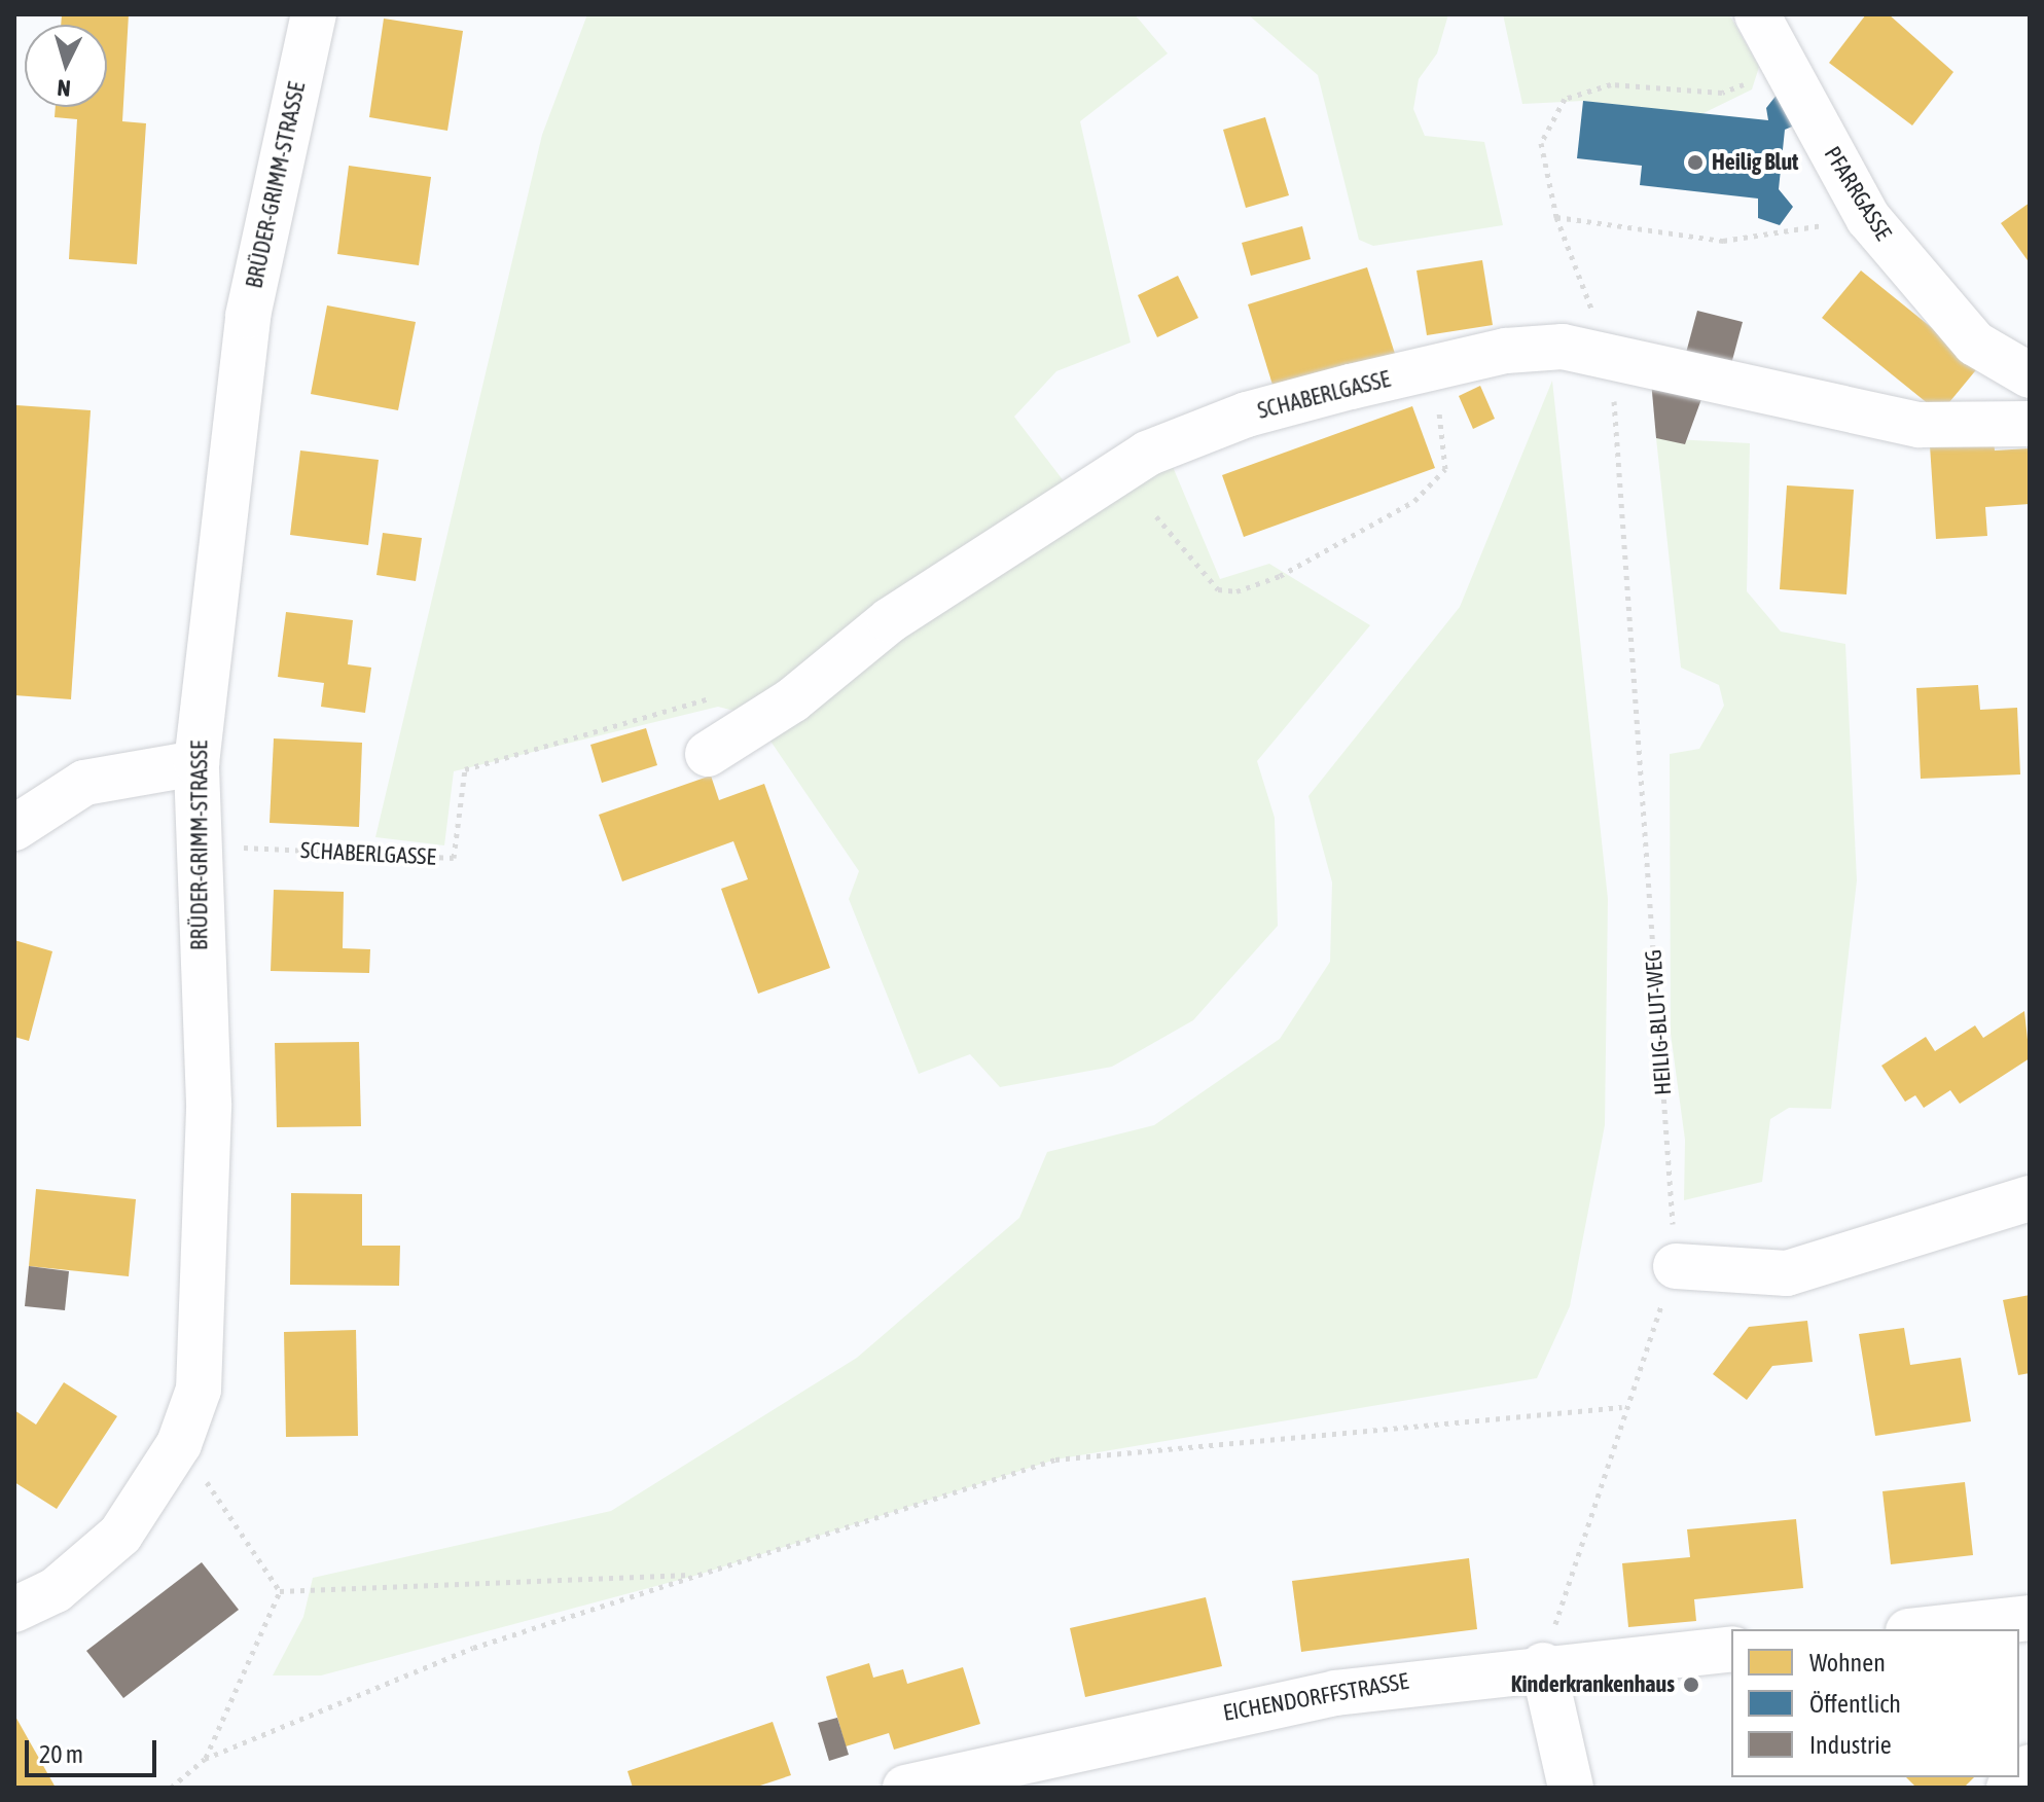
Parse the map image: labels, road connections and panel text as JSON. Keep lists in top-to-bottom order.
{
  "streets": {
    "street": [
      "BRÜDER-GRIMM-STRASSE",
      "PFARRGASSE",
      "SCHABERLGASSE",
      "EICHENDORFFSTRASSE"
    ],
    "path": ["HEILIG-BLUT-WEG"]
  },
  "crossings": [
    ["BRÜDER-GRIMM-STRASSE", "SCHABERLGASSE"],
    ["PFARRGASSE", "HEILIG-BLUT-WEG"],
    ["SCHABERLGASSE", "HEILIG-BLUT-WEG"],
    ["HEILIG-BLUT-WEG", "EICHENDORFFSTRASSE"]
  ],
  "places": ["Heilig Blut", "Kinderkrankenhaus"],
  "legend": ["Wohnen", "Öffentlich", "Industrie"],
  "scale_bar": "20 m",
  "north": "bottom"
}
